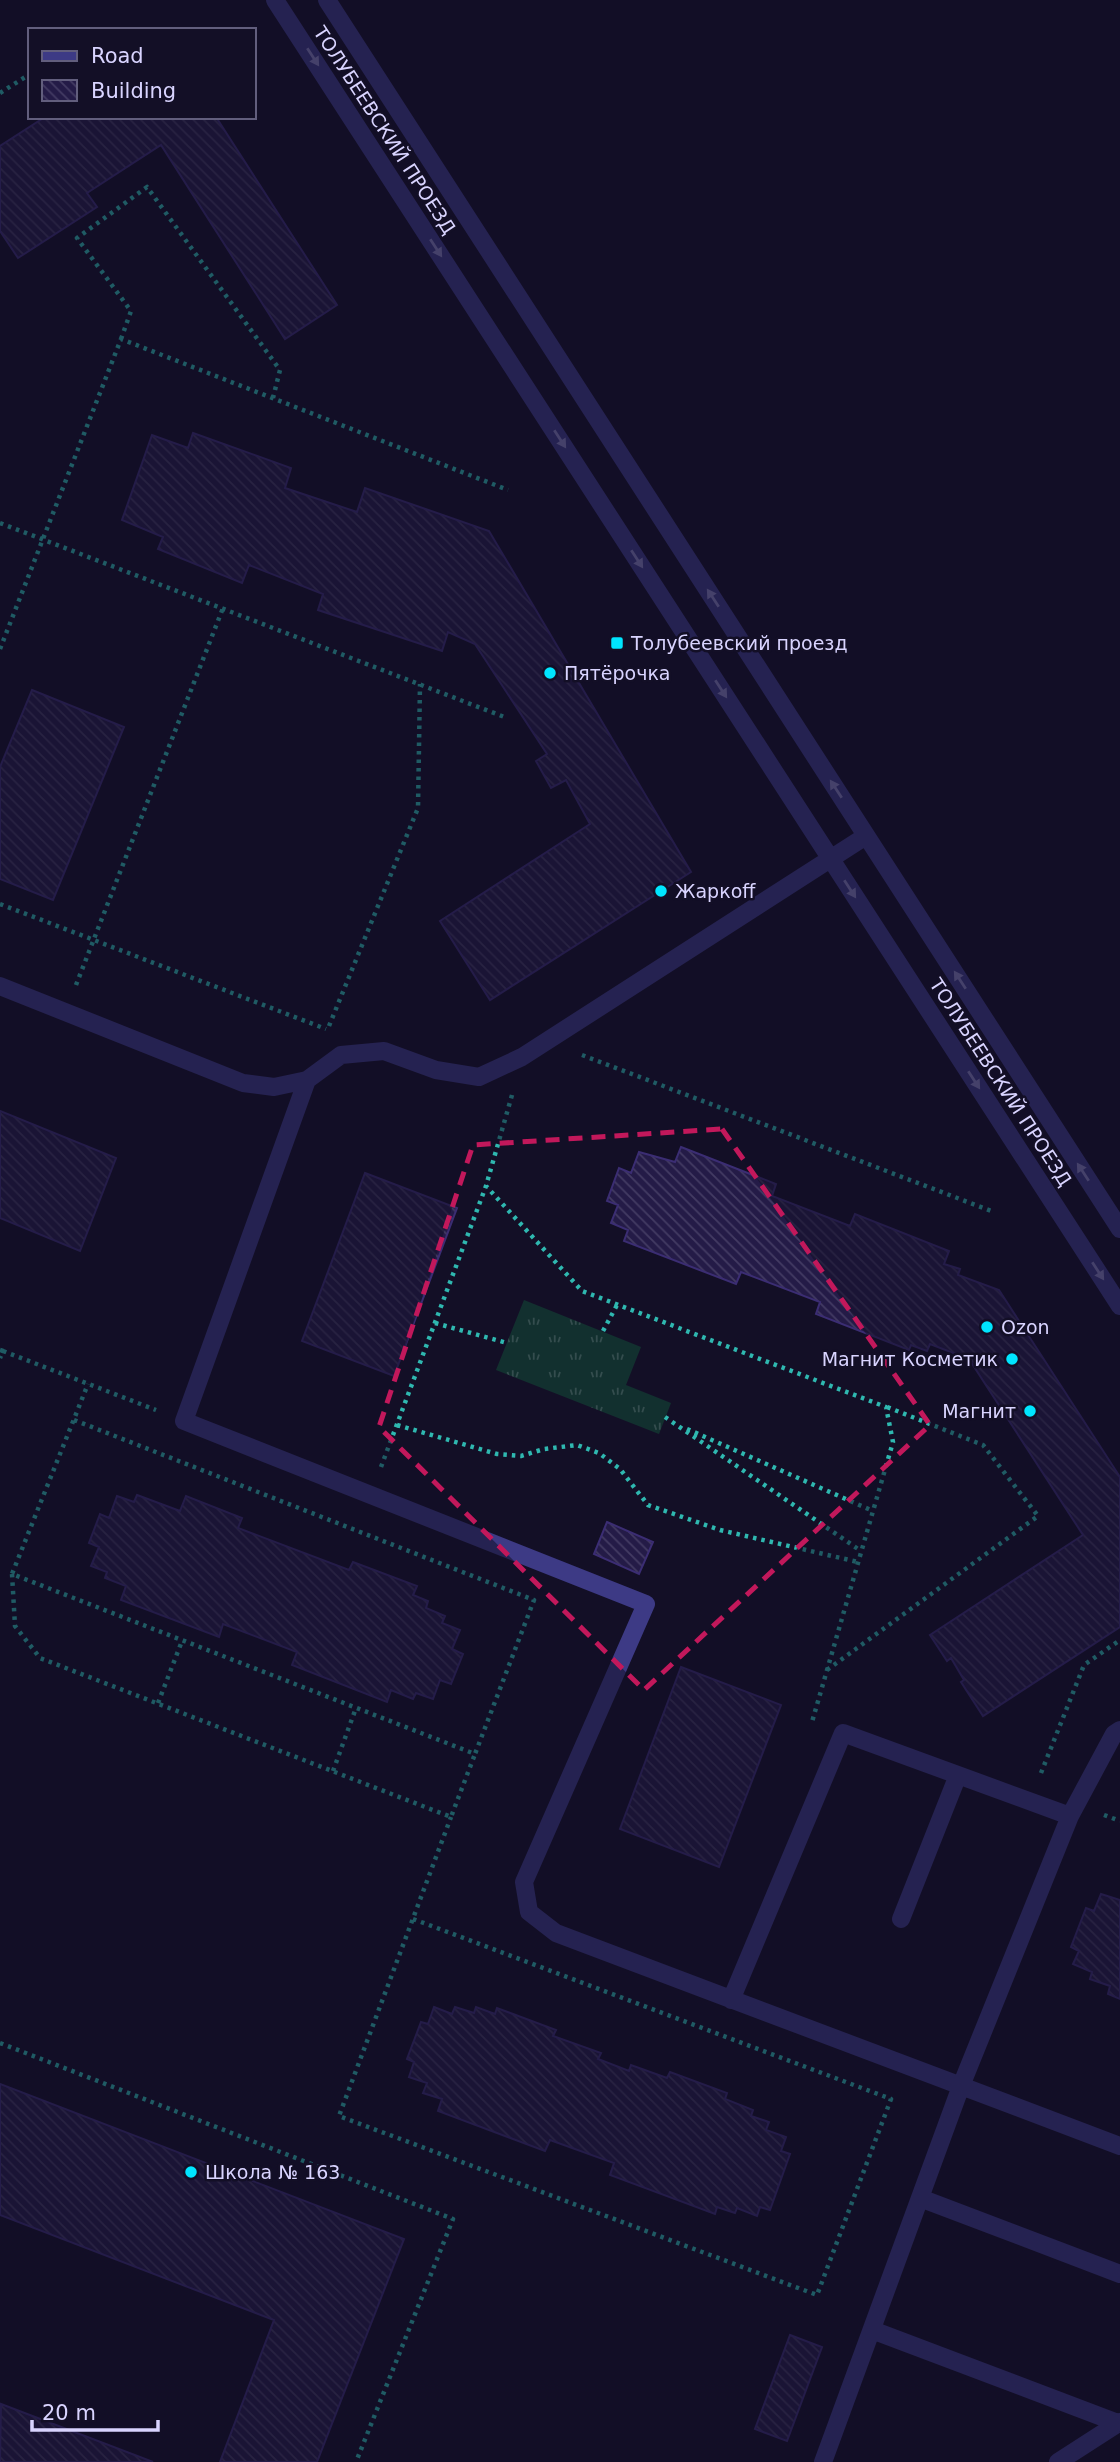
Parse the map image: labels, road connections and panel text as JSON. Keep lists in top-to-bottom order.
{
  "streets": {
    "street": ["ТОЛУБЕЕВСКИЙ ПРОЕЗД"]
  },
  "places": {
    "transit": ["Толубеевский проезд"],
    "other": [
      "Пятёрочка",
      "Жаркoff",
      "Ozon",
      "Магнит Косметик",
      "Магнит",
      "Школа № 163"
    ]
  },
  "legend": ["Road", "Building"],
  "scale_bar": "20 m"
}
